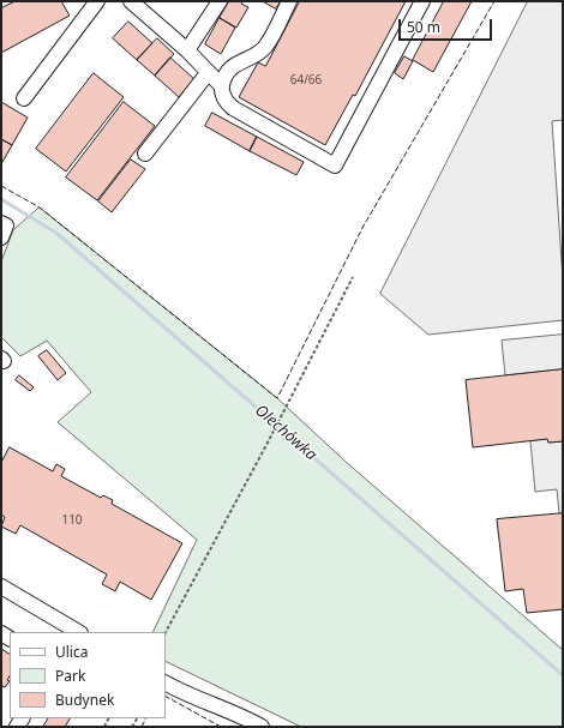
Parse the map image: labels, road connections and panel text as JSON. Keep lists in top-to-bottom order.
{
  "water": ["Olechówka"],
  "house_numbers": ["64/66", "110"],
  "legend": ["Ulica", "Park", "Budynek"],
  "scale_bar": "50 m"
}
